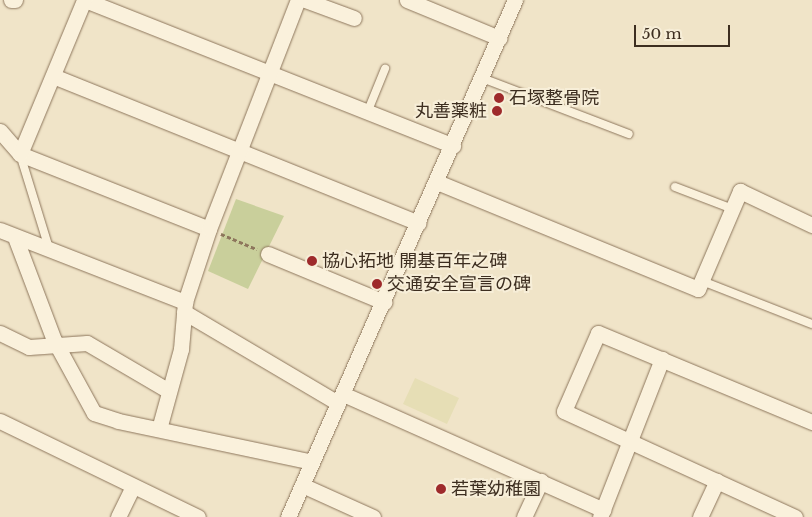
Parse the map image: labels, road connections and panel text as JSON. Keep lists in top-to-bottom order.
{
  "places": [
    "石塚整骨院",
    "丸善薬粧",
    "協心拓地 開基百年之碑",
    "交通安全宣言の碑",
    "若葉幼稚園"
  ],
  "scale_bar": "50 m"
}
